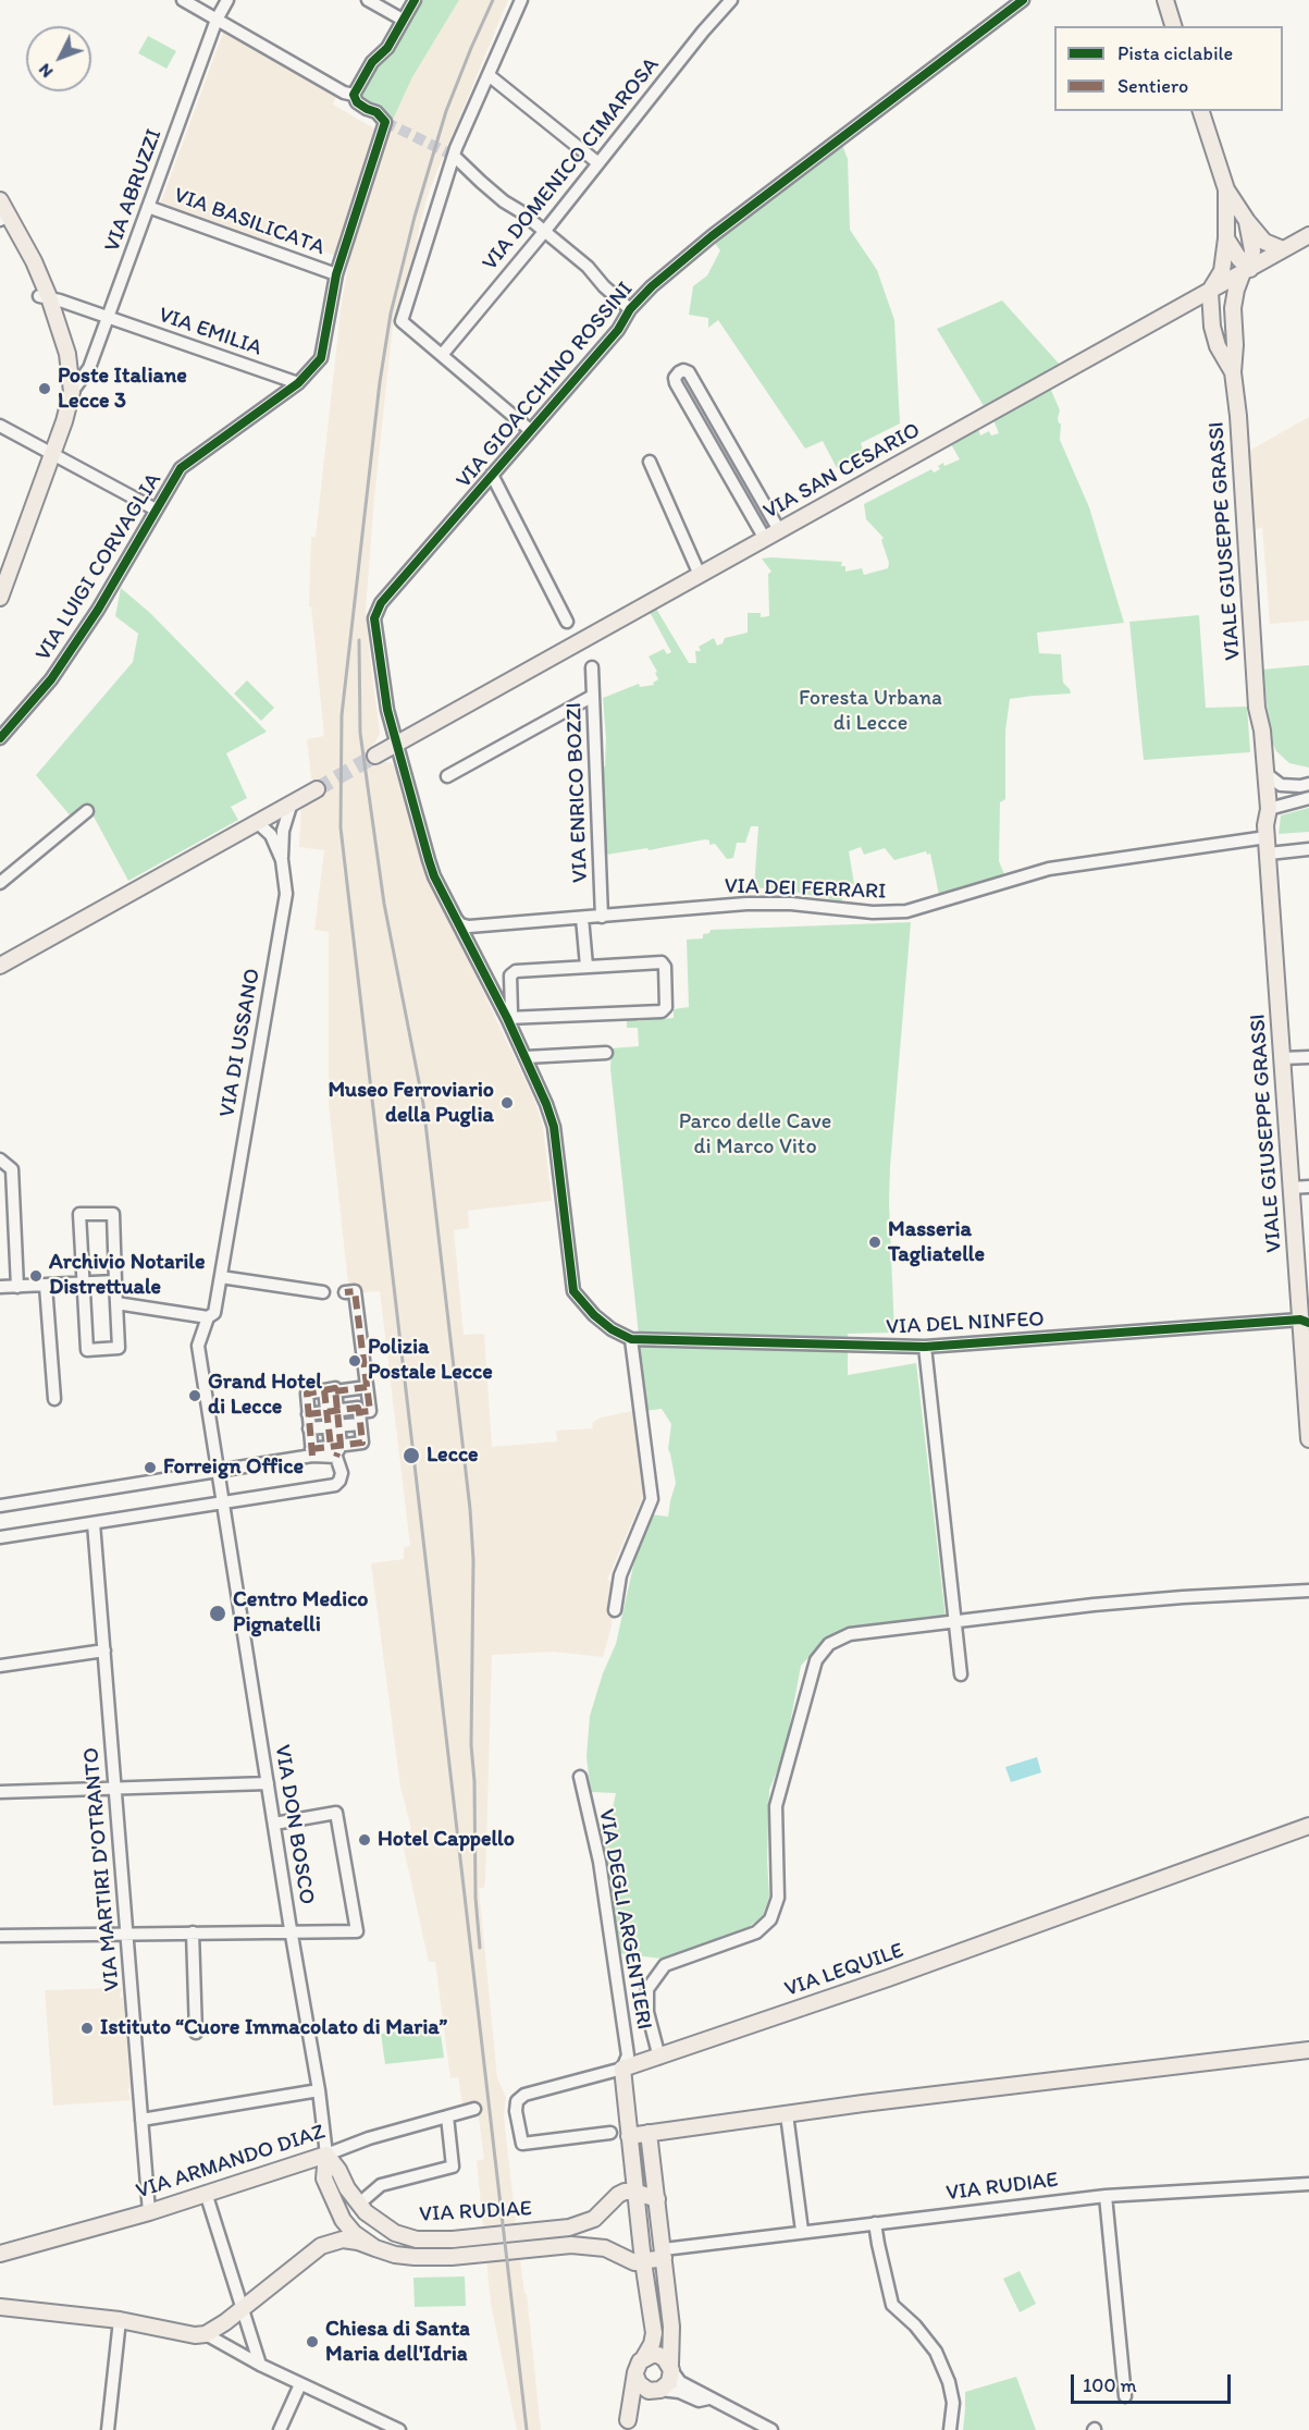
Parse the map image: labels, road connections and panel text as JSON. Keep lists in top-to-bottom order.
{
  "streets": {
    "main road": [
      "VIA SAN CESARIO",
      "VIALE GIUSEPPE GRASSI",
      "VIA LEQUILE",
      "VIA ARMANDO DIAZ",
      "VIA RUDIAE"
    ],
    "street": [
      "VIA DOMENICO CIMAROSA",
      "VIA ABRUZZI",
      "VIA BASILICATA",
      "VIA EMILIA",
      "VIA GIOACCHINO ROSSINI",
      "VIA LUIGI CORVAGLIA",
      "VIA ENRICO BOZZI",
      "VIA DEI FERRARI",
      "VIA DI USSANO",
      "VIA DEL NINFEO",
      "VIA DON BOSCO",
      "VIA MARTIRI D'OTRANTO",
      "VIA DEGLI ARGENTIERI"
    ]
  },
  "crossings": [
    ["VIA ABRUZZI", "VIA BASILICATA"],
    ["VIA ABRUZZI", "VIA EMILIA"],
    ["VIA ABRUZZI", "VIA LUIGI CORVAGLIA"],
    ["VIA BASILICATA", "VIA LUIGI CORVAGLIA"],
    ["VIA EMILIA", "VIA LUIGI CORVAGLIA"],
    ["VIA GIOACCHINO ROSSINI", "VIA SAN CESARIO"],
    ["VIA GIOACCHINO ROSSINI", "VIA DEI FERRARI"],
    ["VIA GIOACCHINO ROSSINI", "VIA DEL NINFEO"],
    ["VIA SAN CESARIO", "VIALE GIUSEPPE GRASSI"],
    ["VIALE GIUSEPPE GRASSI", "VIA DEI FERRARI"],
    ["VIALE GIUSEPPE GRASSI", "VIA DEL NINFEO"],
    ["VIA ENRICO BOZZI", "VIA DEI FERRARI"],
    ["VIA DI USSANO", "VIA DON BOSCO"],
    ["VIA DON BOSCO", "VIA ARMANDO DIAZ"],
    ["VIA DON BOSCO", "VIA RUDIAE"],
    ["VIA MARTIRI D'OTRANTO", "VIA ARMANDO DIAZ"],
    ["VIA DEGLI ARGENTIERI", "VIA LEQUILE"],
    ["VIA ARMANDO DIAZ", "VIA RUDIAE"]
  ],
  "parks": ["Foresta Urbana di Lecce", "Parco delle Cave di Marco Vito"],
  "places": [
    "Poste Italiane Lecce 3",
    "Museo Ferroviario della Puglia",
    "Masseria Tagliatelle",
    "Archivio Notarile Distrettuale",
    "Polizia Postale Lecce",
    "Grand Hotel di Lecce",
    "Lecce",
    "Forreign Office",
    "Centro Medico Pignatelli",
    "Hotel Cappello",
    "Istituto “Cuore Immacolato di Maria”",
    "Chiesa di Santa Maria dell'Idria"
  ],
  "legend": ["Pista ciclabile", "Sentiero"],
  "scale_bar": "100 m",
  "north": "bottom left"
}
